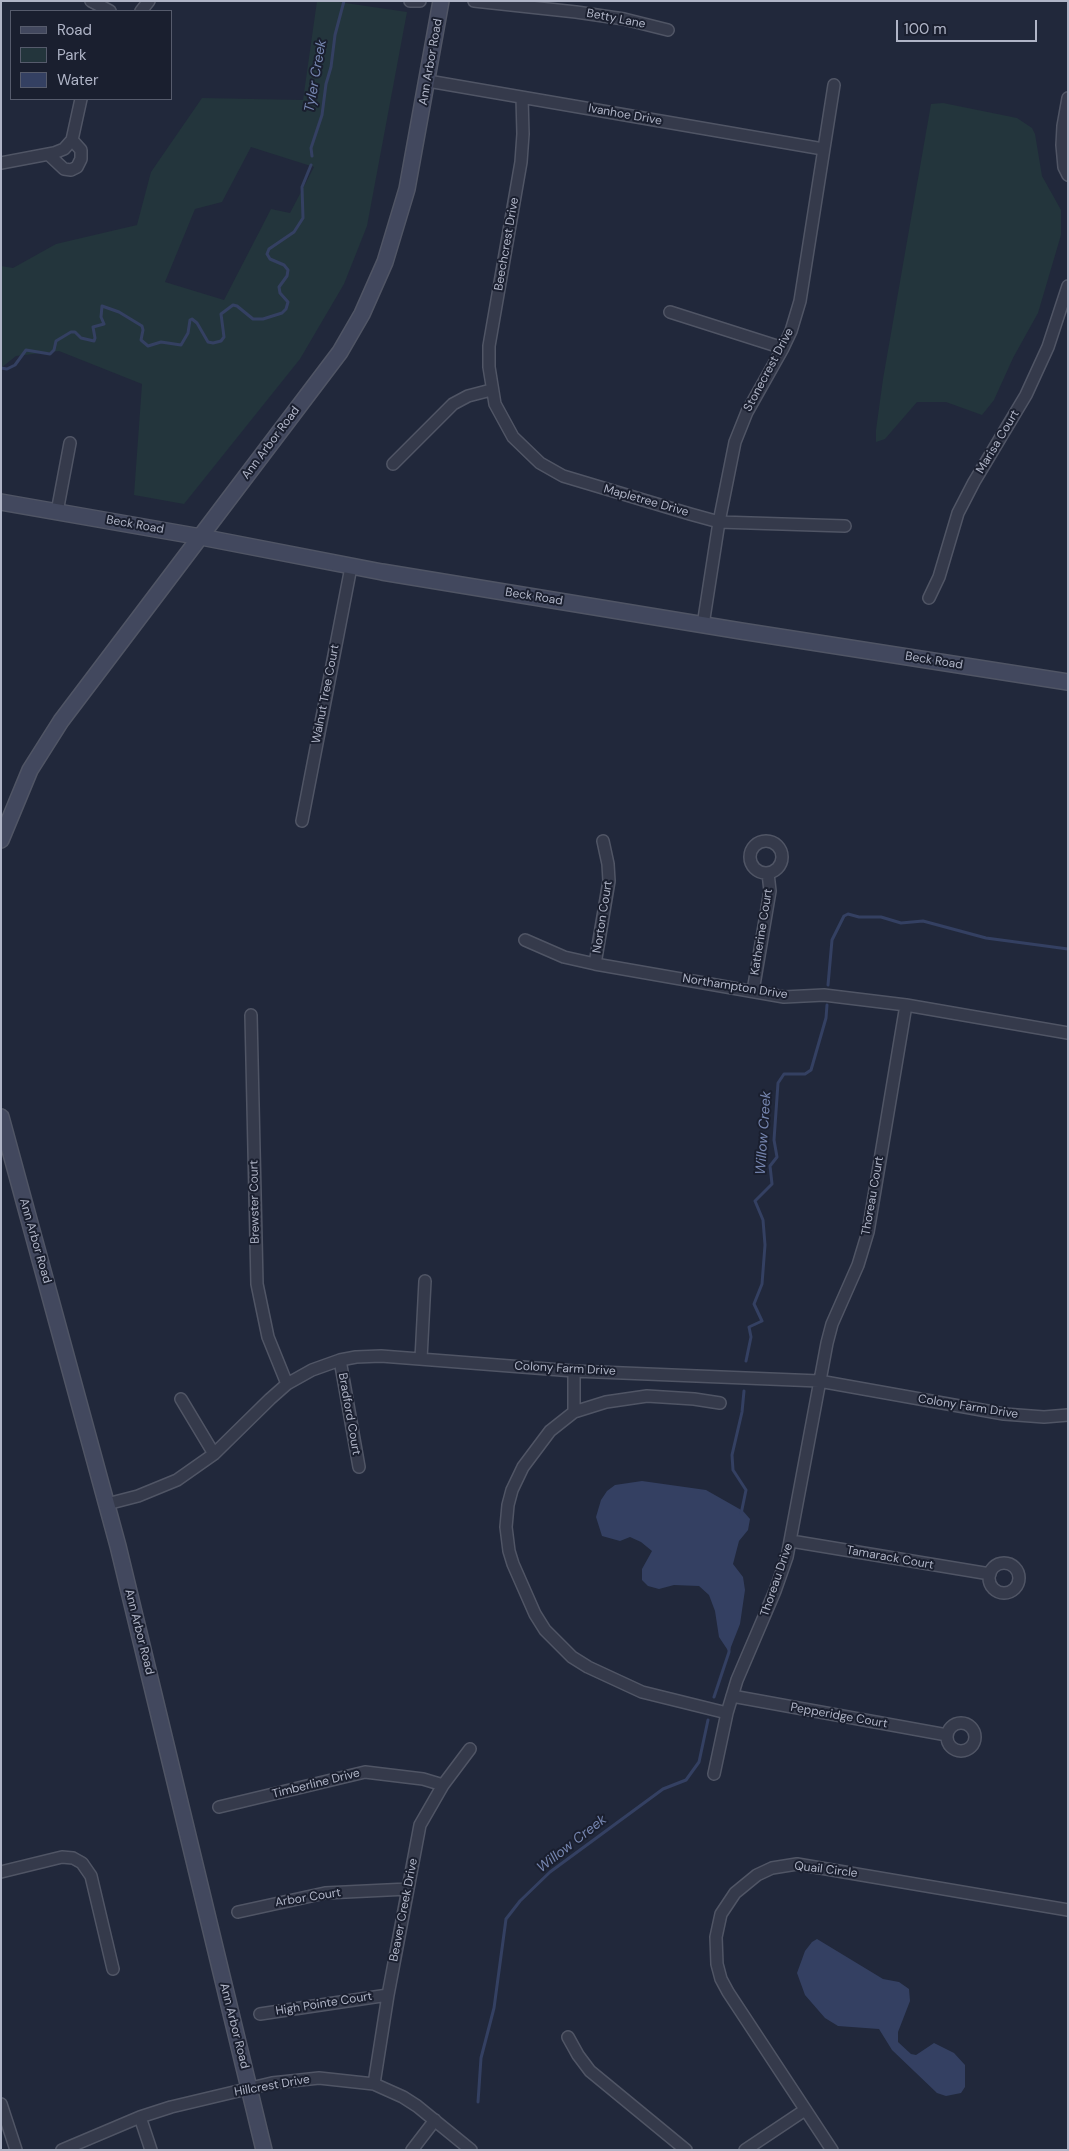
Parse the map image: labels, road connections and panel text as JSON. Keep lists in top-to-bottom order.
{
  "streets": {
    "main road": ["Ann Arbor Road", "Beck Road"],
    "street": [
      "Betty Lane",
      "Ivanhoe Drive",
      "Beechcrest Drive",
      "Stonecrest Drive",
      "Marisa Court",
      "Mapletree Drive",
      "Walnut Tree Court",
      "Norton Court",
      "Katherine Court",
      "Northampton Drive",
      "Thoreau Court",
      "Brewster Court",
      "Colony Farm Drive",
      "Bradford Court",
      "Tamarack Court",
      "Thoreau Drive",
      "Pepperidge Court",
      "Timberline Drive",
      "Quail Circle",
      "Arbor Court",
      "Beaver Creek Drive",
      "High Pointe Court",
      "Hillcrest Drive"
    ]
  },
  "crossings": [
    ["Ann Arbor Road", "Ivanhoe Drive"],
    ["Ann Arbor Road", "Beck Road"],
    ["Ann Arbor Road", "Colony Farm Drive"],
    ["Ann Arbor Road", "Hillcrest Drive"],
    ["Ivanhoe Drive", "Beechcrest Drive"],
    ["Ivanhoe Drive", "Stonecrest Drive"],
    ["Beechcrest Drive", "Mapletree Drive"],
    ["Stonecrest Drive", "Mapletree Drive"],
    ["Stonecrest Drive", "Beck Road"],
    ["Beck Road", "Walnut Tree Court"],
    ["Norton Court", "Northampton Drive"],
    ["Katherine Court", "Northampton Drive"],
    ["Northampton Drive", "Thoreau Court"],
    ["Thoreau Court", "Colony Farm Drive"],
    ["Thoreau Court", "Thoreau Drive"],
    ["Brewster Court", "Colony Farm Drive"],
    ["Colony Farm Drive", "Bradford Court"],
    ["Colony Farm Drive", "Thoreau Drive"],
    ["Tamarack Court", "Thoreau Drive"],
    ["Thoreau Drive", "Pepperidge Court"],
    ["Timberline Drive", "Beaver Creek Drive"],
    ["Arbor Court", "Beaver Creek Drive"],
    ["Beaver Creek Drive", "High Pointe Court"],
    ["Beaver Creek Drive", "Hillcrest Drive"]
  ],
  "water": ["Tyler Creek", "Willow Creek"],
  "legend": ["Road", "Park", "Water"],
  "scale_bar": "100 m"
}
